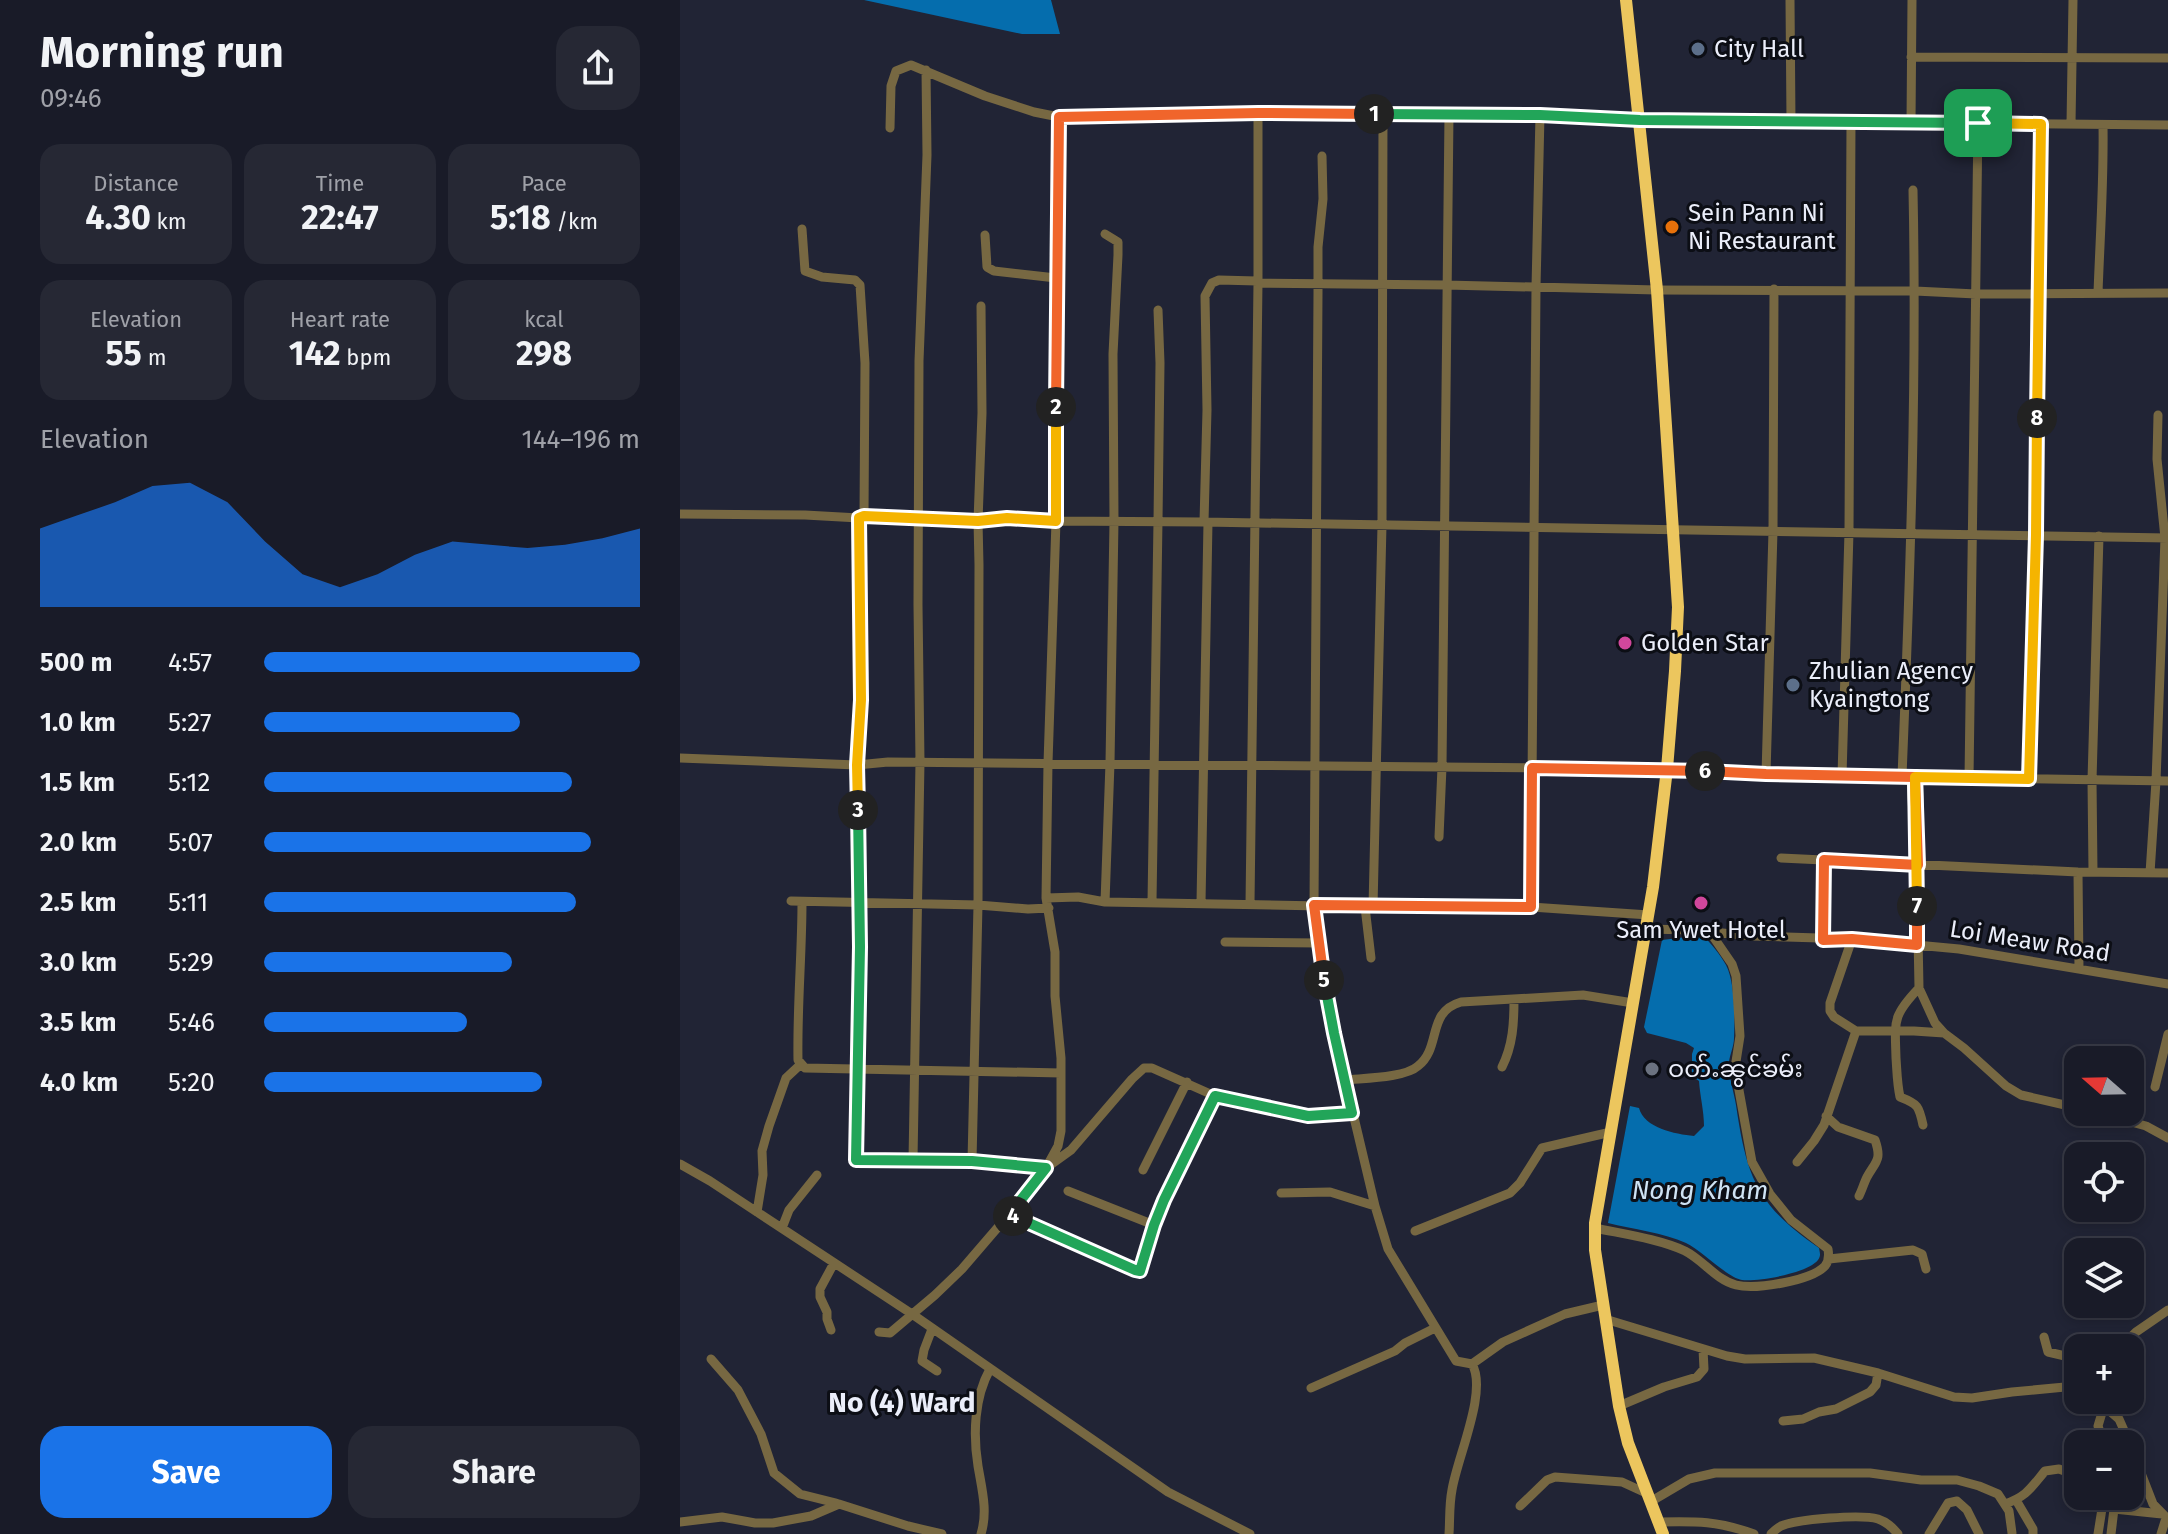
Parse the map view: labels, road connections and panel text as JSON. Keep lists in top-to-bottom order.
{
  "streets": {
    "street": ["Loi Meaw Road"]
  },
  "districts": ["No (4) Ward"],
  "water": ["Nong Kham"],
  "places": [
    "City Hall",
    "Sein Pann Ni Ni Restaurant",
    "Golden Star",
    "Zhulian Agency Kyaingtong",
    "Sam Ywet Hotel",
    "ဝတ်ႉၼွင်ၶမ်း"
  ],
  "north": "left",
  "page": {
    "heading": ["Morning run", "09:46"],
    "pins": [
      "1",
      "2",
      "8",
      "6",
      "3",
      "7",
      "5",
      "4"
    ],
    "stats": [
      ["Distance", "4.30 km"],
      ["Time", "22:47"],
      ["Pace", "5:18 /km"],
      ["Elevation", "55 m"],
      ["Heart rate", "142 bpm"],
      ["kcal", "298"]
    ],
    "chart": ["Elevation", "144–196 m"],
    "list": [
      {
        "name": "500 m",
        "note": "4:57"
      },
      {
        "name": "1.0 km",
        "note": "5:27"
      },
      {
        "name": "1.5 km",
        "note": "5:12"
      },
      {
        "name": "2.0 km",
        "note": "5:07"
      },
      {
        "name": "2.5 km",
        "note": "5:11"
      },
      {
        "name": "3.0 km",
        "note": "5:29"
      },
      {
        "name": "3.5 km",
        "note": "5:46"
      },
      {
        "name": "4.0 km",
        "note": "5:20"
      }
    ],
    "map_buttons": ["+", "−"],
    "buttons": ["Save", "Share"]
  }
}
